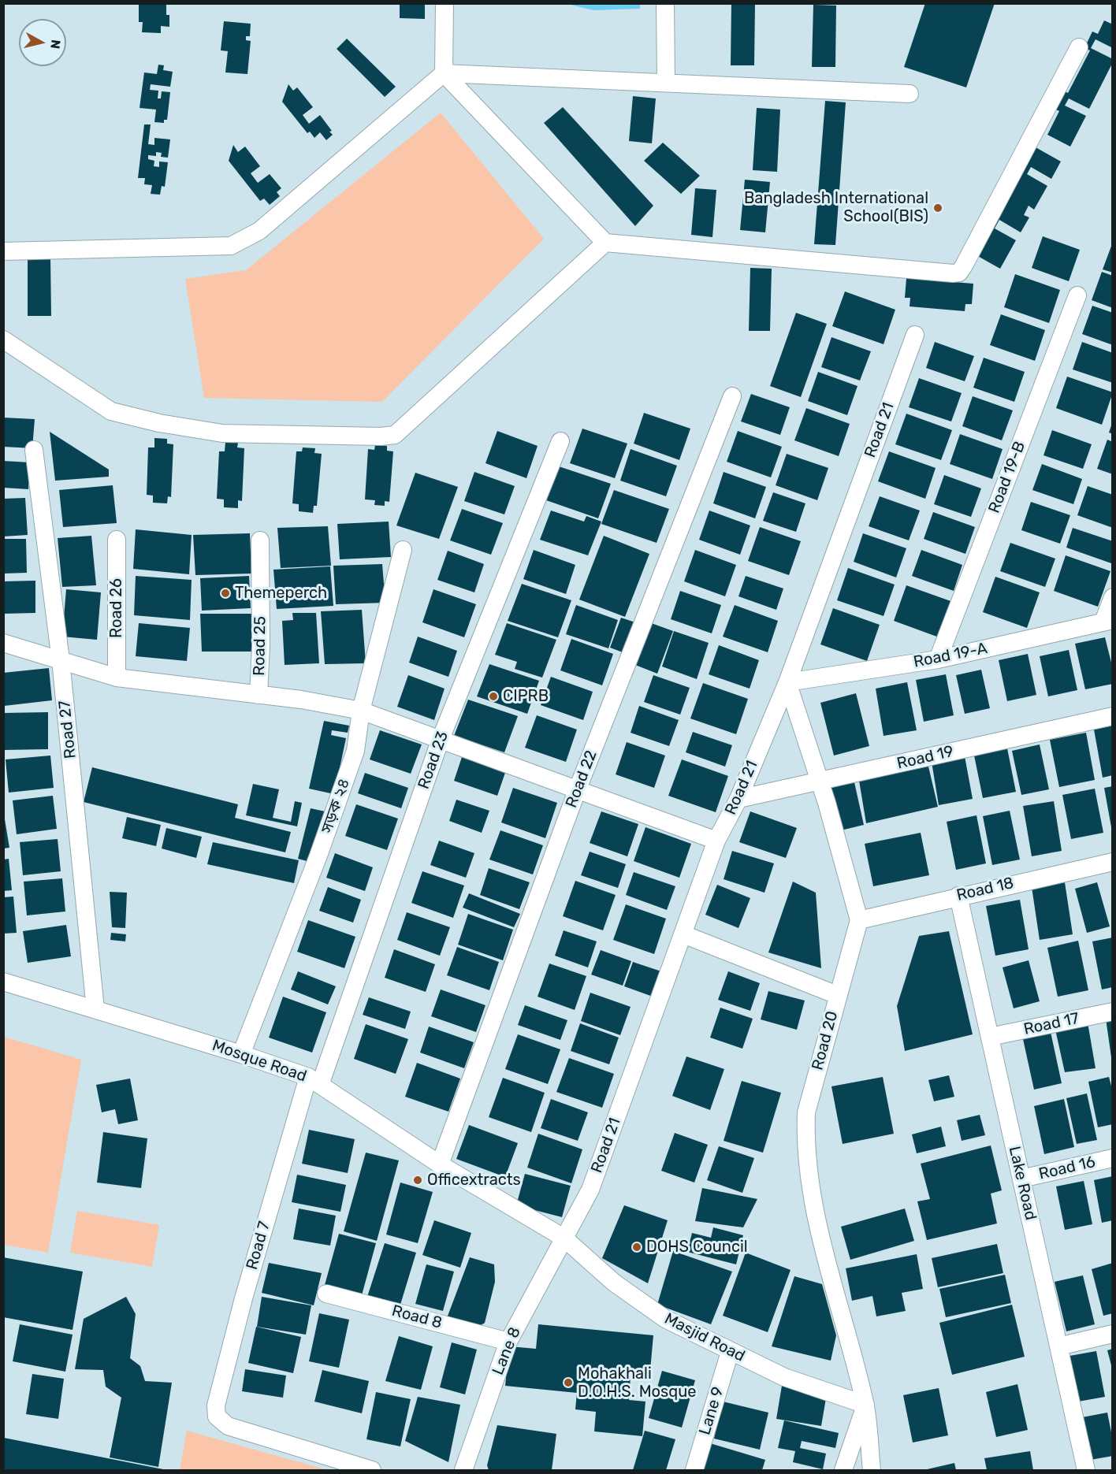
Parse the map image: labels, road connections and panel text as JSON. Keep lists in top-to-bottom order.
{
  "streets": {
    "street": [
      "Road 21",
      "Road 19-B",
      "Road 26",
      "Road 25",
      "Road 19-A",
      "Road 27",
      "Road 19",
      "Road 23",
      "Road 22",
      "সড়ক ২৪",
      "Road 18",
      "Road 17",
      "Road 20",
      "Mosque Road",
      "Road 16",
      "Lake Road",
      "Road 7",
      "Road 8",
      "Masjid Road",
      "Lane 8",
      "Lane 9"
    ]
  },
  "crossings": [
    ["Road 21", "Road 19-A"],
    ["Road 21", "Road 19"],
    ["Road 21", "Mosque Road"],
    ["Road 21", "Masjid Road"],
    ["Road 21", "Lane 8"],
    ["Road 19-B", "Road 19-A"],
    ["Road 27", "Mosque Road"],
    ["Road 23", "Mosque Road"],
    ["Road 23", "Road 7"],
    ["Road 22", "Mosque Road"],
    ["সড়ক ২৪", "Mosque Road"],
    ["Road 18", "Road 20"],
    ["Road 18", "Lake Road"],
    ["Road 17", "Lake Road"],
    ["Road 20", "Masjid Road"],
    ["Mosque Road", "Road 7"],
    ["Mosque Road", "Masjid Road"],
    ["Mosque Road", "Lane 8"],
    ["Road 16", "Lake Road"],
    ["Road 8", "Lane 8"],
    ["Masjid Road", "Lane 8"],
    ["Masjid Road", "Lane 9"]
  ],
  "places": [
    "Bangladesh International School(BIS)",
    "Themeperch",
    "CIPRB",
    "Officextracts",
    "DOHS Council",
    "Mohakhali D.O.H.S. Mosque"
  ],
  "north": "right"
}
